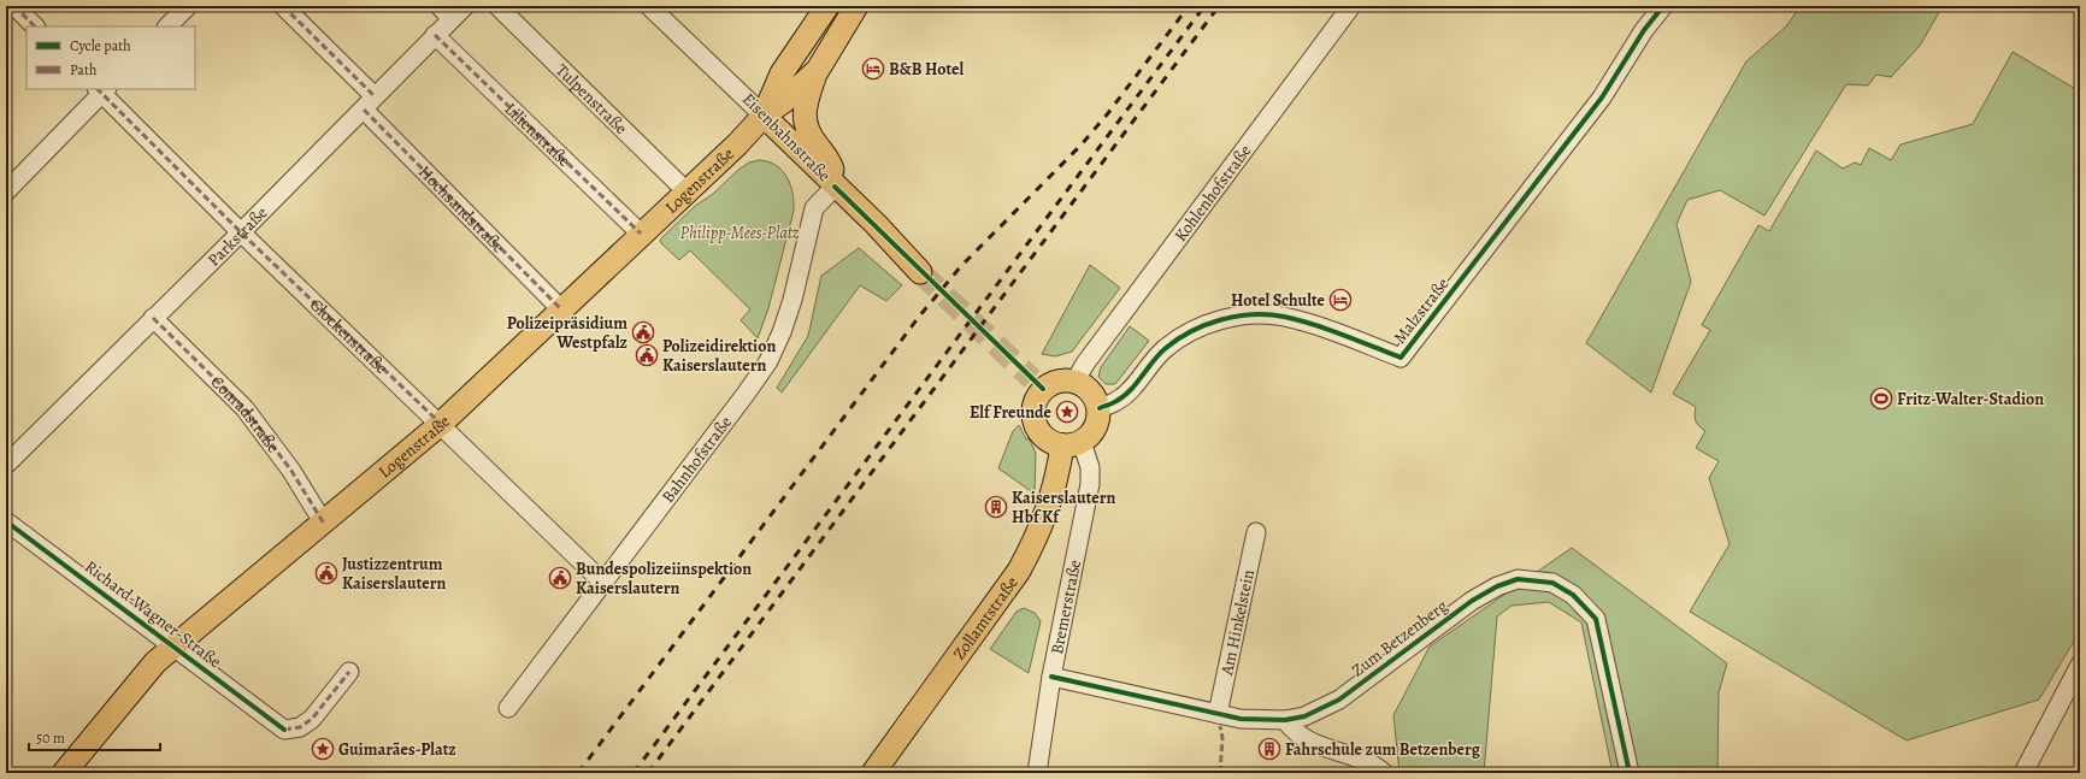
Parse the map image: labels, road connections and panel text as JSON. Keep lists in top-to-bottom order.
{
  "streets": {
    "main road": ["Eisenbahnstraße", "Logenstraße", "Zollamtstraße"],
    "street": [
      "Tulpenstraße",
      "Lilienstraße",
      "Kohlenhofstraße",
      "Hochsandstraße",
      "Parkstraße",
      "Malzstraße",
      "Glockenstraße",
      "Conradstraße",
      "Bahnhofstraße",
      "Bremerstraße",
      "Richard-Wagner-Straße",
      "Am Hinkelstein",
      "Zum Betzenberg"
    ]
  },
  "crossings": [
    ["Tulpenstraße", "Logenstraße"],
    ["Lilienstraße", "Logenstraße"],
    ["Lilienstraße", "Parkstraße"],
    ["Eisenbahnstraße", "Logenstraße"],
    ["Eisenbahnstraße", "Bahnhofstraße"],
    ["Logenstraße", "Hochsandstraße"],
    ["Logenstraße", "Glockenstraße"],
    ["Logenstraße", "Conradstraße"],
    ["Logenstraße", "Richard-Wagner-Straße"],
    ["Kohlenhofstraße", "Malzstraße"],
    ["Kohlenhofstraße", "Bremerstraße"],
    ["Kohlenhofstraße", "Zollamtstraße"],
    ["Hochsandstraße", "Parkstraße"],
    ["Parkstraße", "Glockenstraße"],
    ["Parkstraße", "Conradstraße"],
    ["Malzstraße", "Bremerstraße"],
    ["Malzstraße", "Zollamtstraße"],
    ["Glockenstraße", "Bahnhofstraße"],
    ["Bremerstraße", "Zollamtstraße"],
    ["Bremerstraße", "Zum Betzenberg"],
    ["Am Hinkelstein", "Zum Betzenberg"]
  ],
  "parks": ["Philipp-Mees-Platz"],
  "places": {
    "hotel": ["B&B Hotel", "Hotel Schulte"],
    "public building": [
      "Polizeipräsidium Westpfalz",
      "Polizeidirektion Kaiserslautern",
      "Justizzentrum Kaiserslautern",
      "Bundespolizeiinspektion Kaiserslautern"
    ],
    "sports": ["Fritz-Walter-Stadion"],
    "place": ["Elf Freunde", "Guimarães-Platz"],
    "building": ["Kaiserslautern Hbf Kf", "Fahrschule zum Betzenberg"]
  },
  "legend": ["Cycle path", "Path"],
  "scale_bar": "50 m"
}
